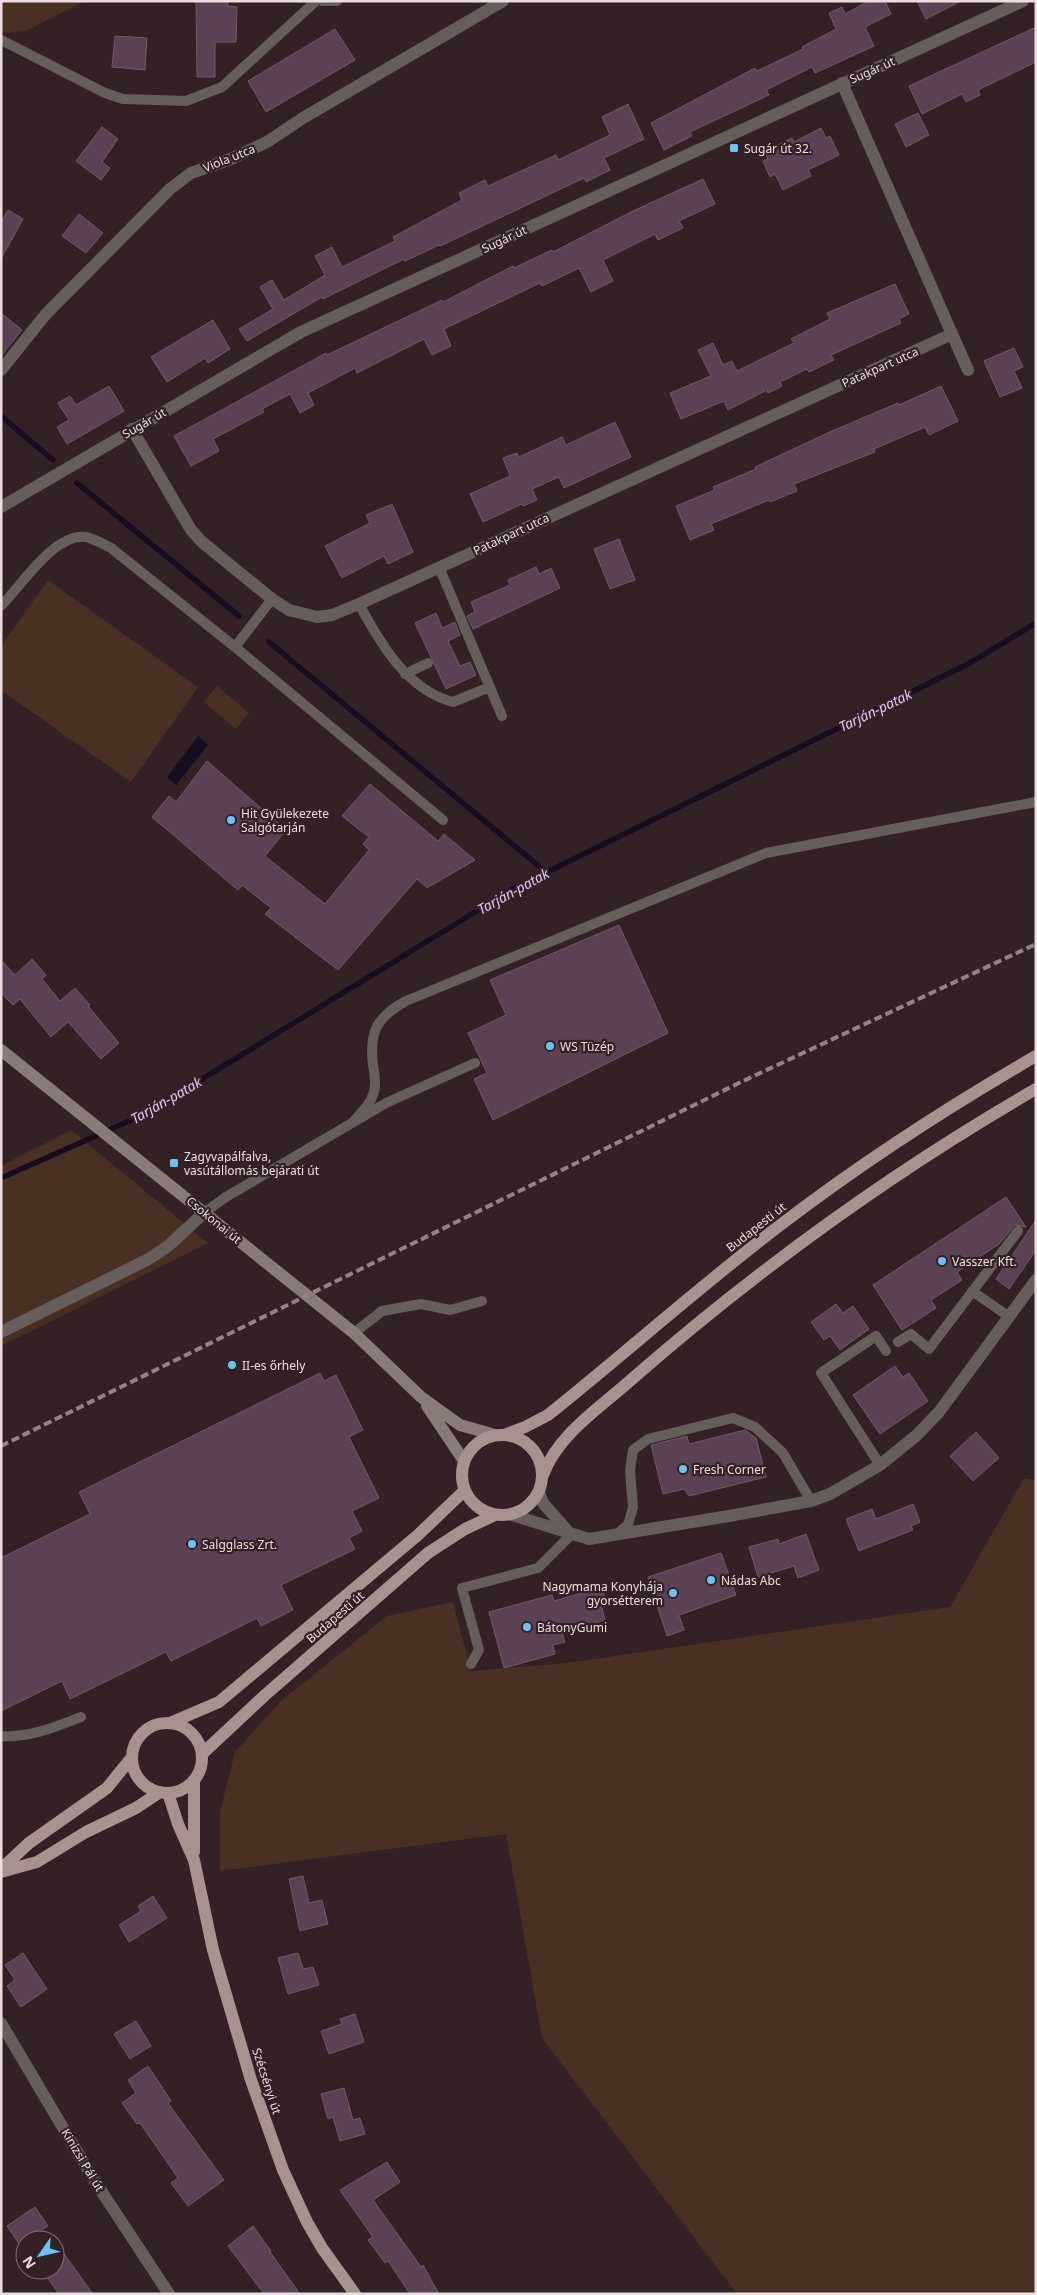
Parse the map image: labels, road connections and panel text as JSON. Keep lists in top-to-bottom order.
{
  "streets": {
    "main road": ["Csokonai út", "Budapesti út", "Szécsényi út"],
    "street": [
      "Sugár út",
      "Viola utca",
      "Patakpart utca",
      "Kinizsi Pál út"
    ]
  },
  "crossings": [
    ["Sugár út", "Patakpart utca"],
    ["Budapesti út", "Szécsényi út"]
  ],
  "water": ["Tarján-patak"],
  "places": {
    "transit": ["Sugár út 32.", "Zagyvapálfalva, vasútállomás bejárati út"],
    "other": [
      "Hit Gyülekezete Salgótarján",
      "WS Tüzép",
      "Vasszer Kft.",
      "II-es őrhely",
      "Fresh Corner",
      "Salgglass Zrt.",
      "Nádas Abc",
      "Nagymama Konyhája gyorsétterem",
      "BátonyGumi"
    ]
  },
  "north": "bottom left"
}
